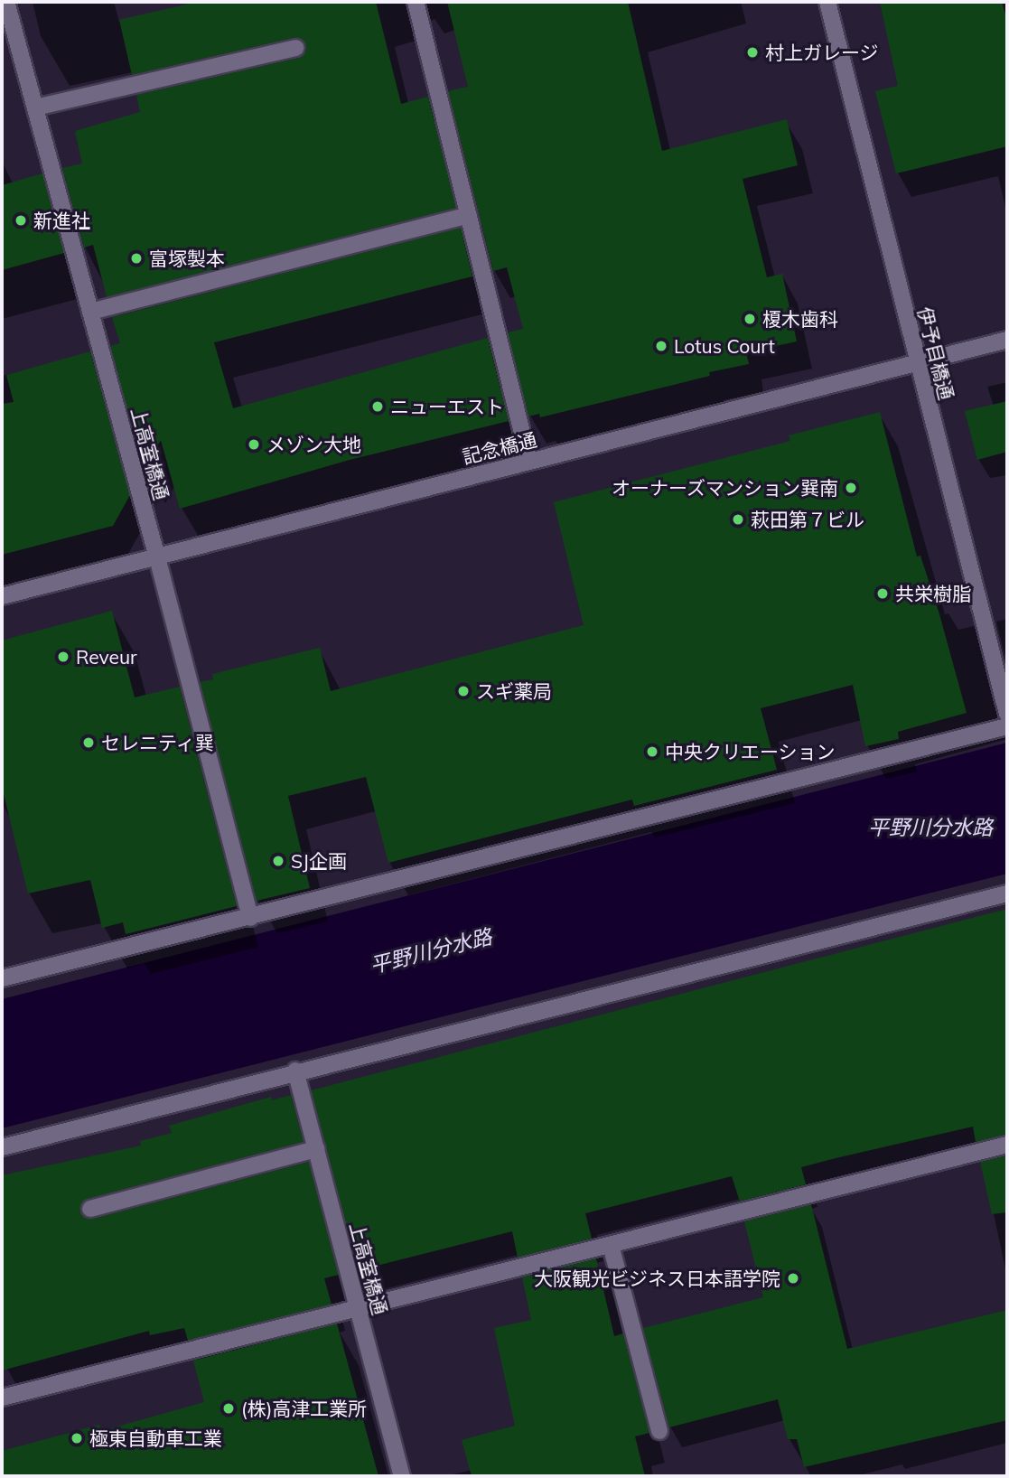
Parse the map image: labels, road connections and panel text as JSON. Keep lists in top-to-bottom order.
{
  "streets": {
    "street": ["伊予目橋通", "記念橋通", "上高室橋通"]
  },
  "crossings": [
    ["伊予目橋通", "記念橋通"],
    ["記念橋通", "上高室橋通"]
  ],
  "water": ["平野川分水路"],
  "places": [
    "村上ガレージ",
    "新進社",
    "富塚製本",
    "榎木歯科",
    "Lotus Court",
    "ニューエスト",
    "メゾン大地",
    "オーナーズマンション巽南",
    "萩田第７ビル",
    "共栄樹脂",
    "Reveur",
    "スギ薬局",
    "セレニティ巽",
    "中央クリエーション",
    "SJ企画",
    "大阪観光ビジネス日本語学院",
    "(株)高津工業所",
    "極東自動車工業"
  ]
}
